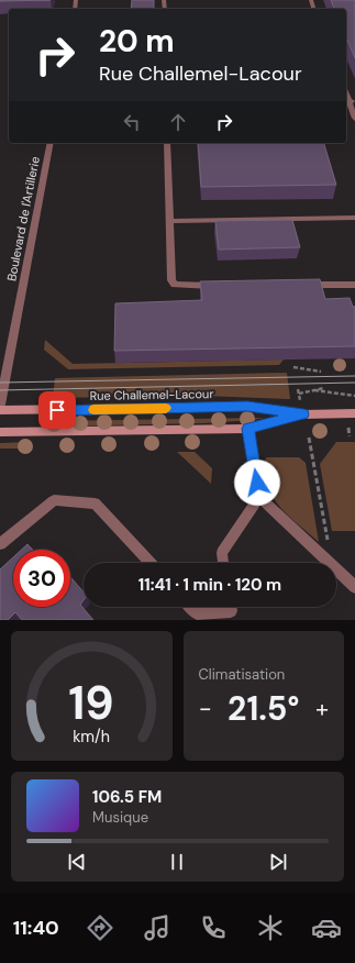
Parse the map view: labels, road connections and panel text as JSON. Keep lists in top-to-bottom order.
{
  "streets": {
    "street": ["Boulevard de l'Artillerie", "Rue Challemel-Lacour"]
  },
  "page": {
    "turn": ["20 m", "Rue Challemel-Lacour"],
    "limit": "30",
    "trip": "11:41 · 1 min · 120 m",
    "tile": "Climatisation",
    "heat": ["−", "21.5°", "+"],
    "song": ["106.5 FM", "Musique"],
    "tabs": "11:40",
    "gauge": ["19", "km/h"]
  }
}
